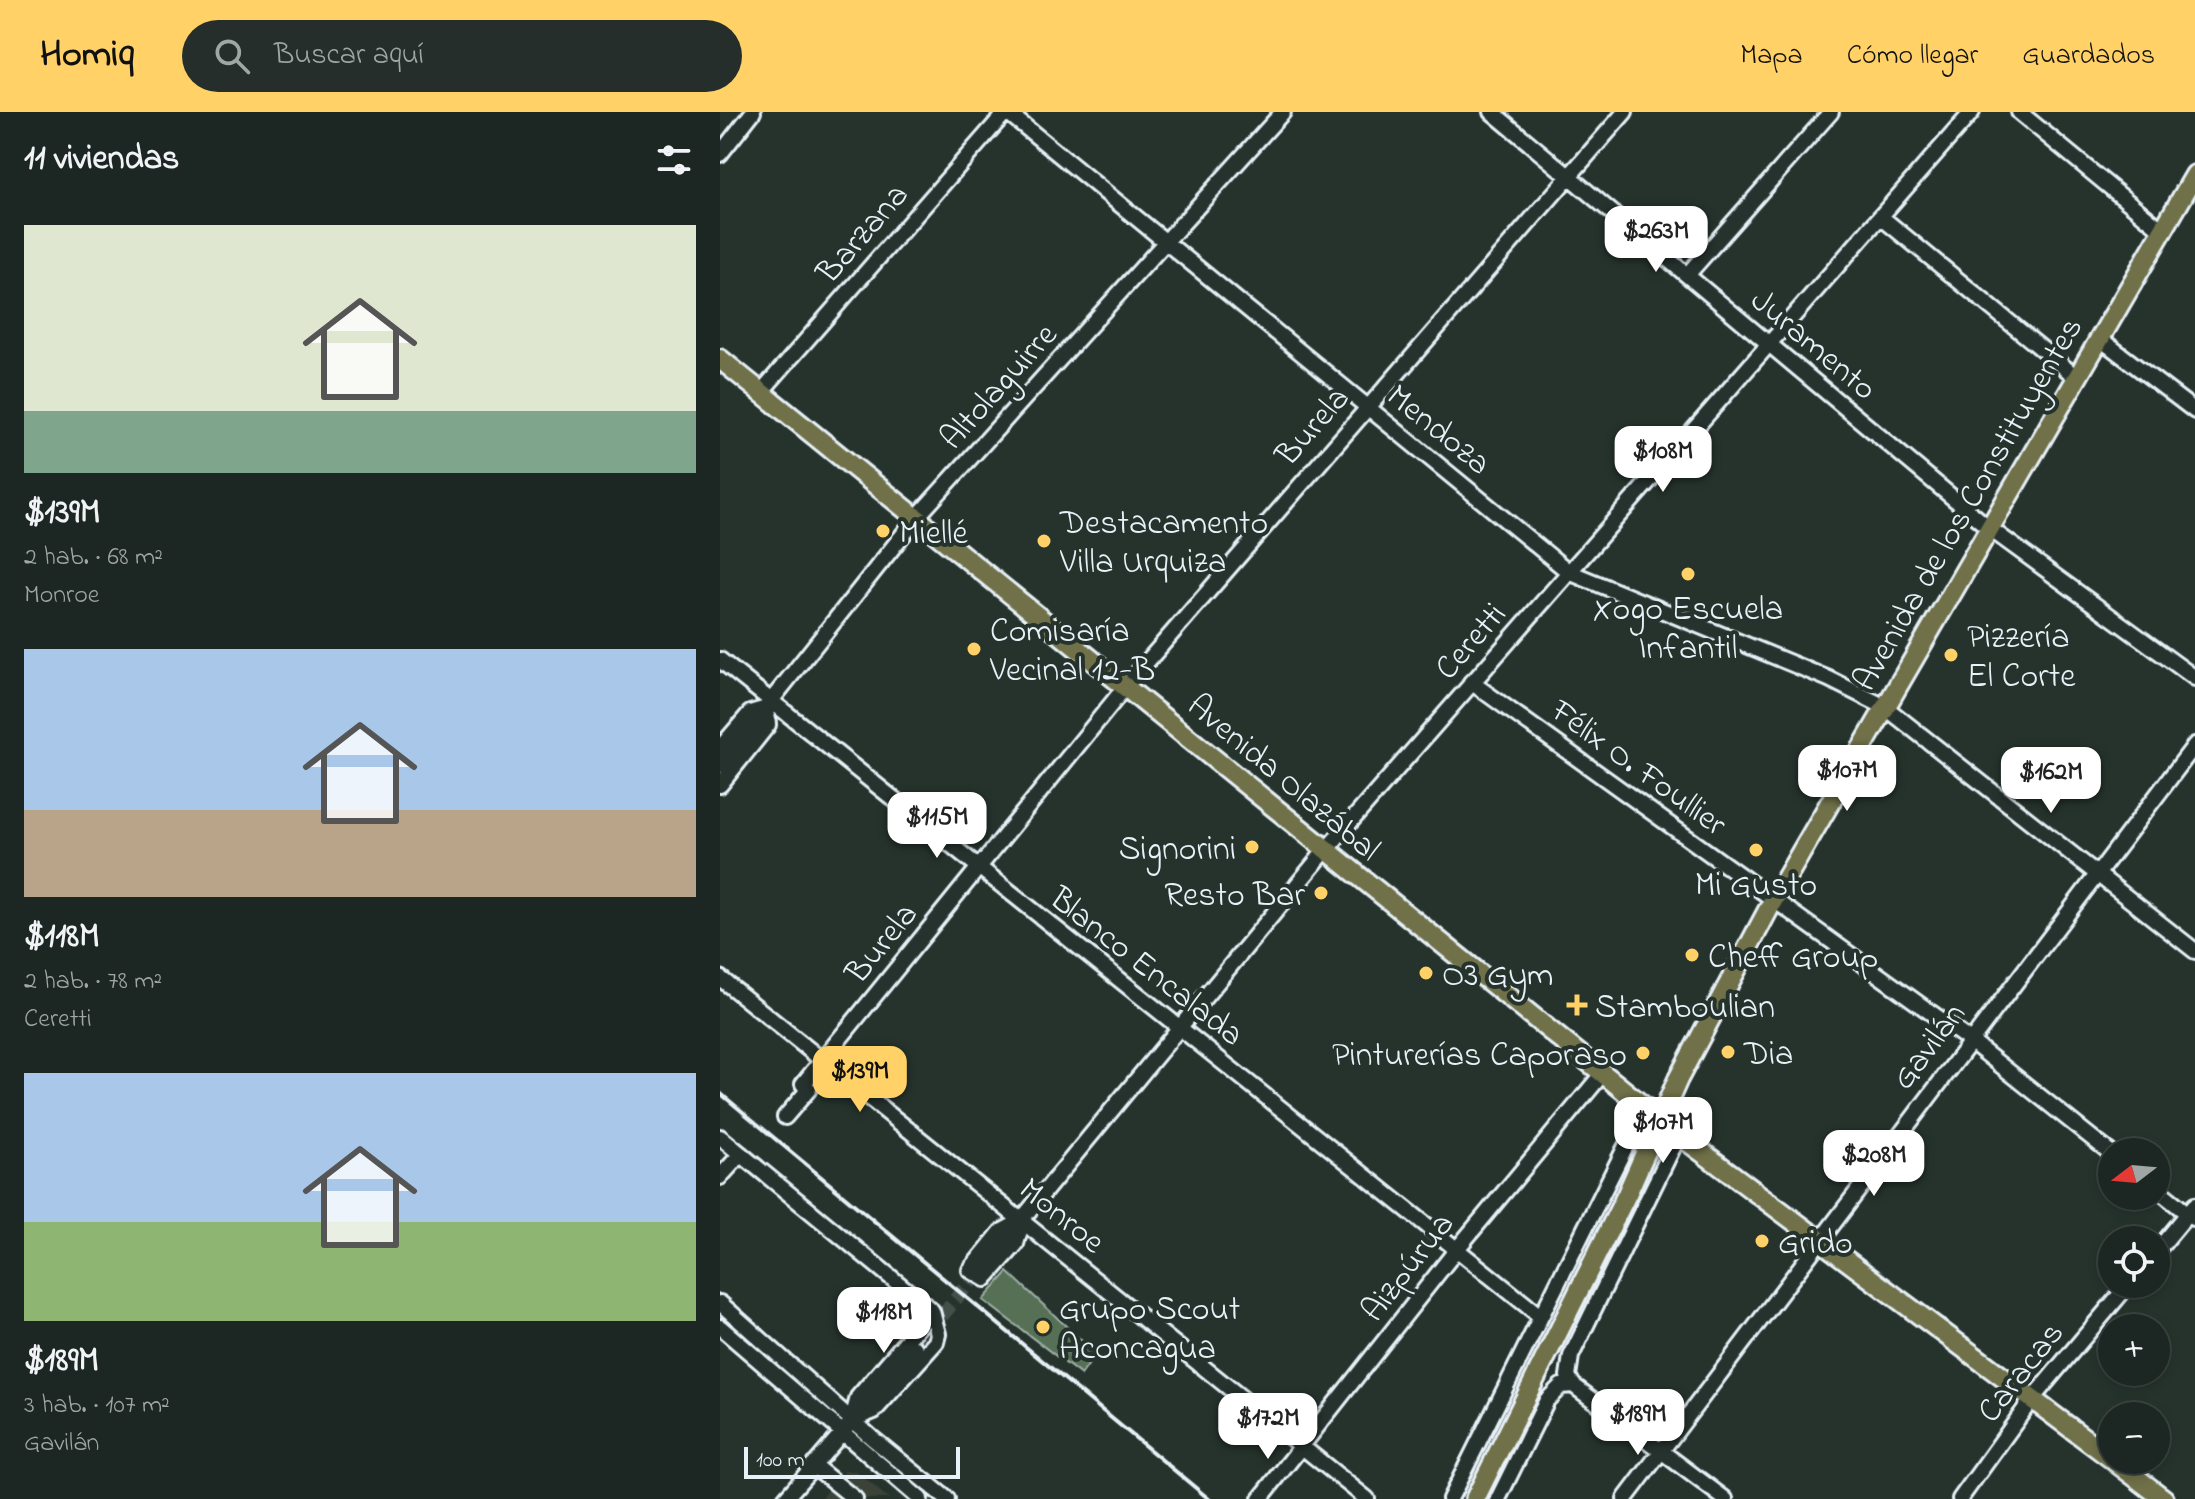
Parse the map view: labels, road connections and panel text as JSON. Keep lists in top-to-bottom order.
{
  "streets": {
    "main road": ["Avenida de los Constituyentes", "Avenida Olazábal"],
    "street": [
      "Barzana",
      "Juramento",
      "Altolaguirre",
      "Burela",
      "Mendoza",
      "Ceretti",
      "Félix O. Foullier",
      "Blanco Encalada",
      "Gavilán",
      "Monroe",
      "Aizpúrua",
      "Caracas"
    ]
  },
  "crossings": [
    ["Barzana", "Mendoza"],
    ["Barzana", "Avenida Olazábal"],
    ["Juramento", "Burela"],
    ["Juramento", "Avenida de los Constituyentes"],
    ["Juramento", "Ceretti"],
    ["Altolaguirre", "Mendoza"],
    ["Altolaguirre", "Avenida Olazábal"],
    ["Altolaguirre", "Blanco Encalada"],
    ["Burela", "Mendoza"],
    ["Burela", "Avenida Olazábal"],
    ["Burela", "Blanco Encalada"],
    ["Burela", "Monroe"],
    ["Mendoza", "Avenida de los Constituyentes"],
    ["Mendoza", "Ceretti"],
    ["Mendoza", "Gavilán"],
    ["Avenida de los Constituyentes", "Félix O. Foullier"],
    ["Avenida de los Constituyentes", "Avenida Olazábal"],
    ["Ceretti", "Félix O. Foullier"],
    ["Ceretti", "Avenida Olazábal"],
    ["Ceretti", "Blanco Encalada"],
    ["Ceretti", "Monroe"],
    ["Félix O. Foullier", "Gavilán"],
    ["Avenida Olazábal", "Gavilán"],
    ["Avenida Olazábal", "Aizpúrua"],
    ["Avenida Olazábal", "Caracas"],
    ["Blanco Encalada", "Aizpúrua"],
    ["Monroe", "Aizpúrua"]
  ],
  "places": {
    "other": [
      "Miellé",
      "Destacamento Villa Urquiza",
      "Xogo Escuela Infantil",
      "Comisaría Vecinal 12-B",
      "Pizzería El Corte",
      "Signorini",
      "Mi Gusto",
      "Resto Bar",
      "Cheff Group",
      "O3 Gym",
      "Dia",
      "Pinturerías Caporaso",
      "Grido",
      "Grupo Scout Aconcagua"
    ],
    "health": ["Stamboulian"]
  },
  "scale_bar": "100 m",
  "north": "left",
  "page": {
    "header": "Homiq",
    "search": "Buscar aquí",
    "nav": ["Mapa", "Cómo llegar", "Guardados"],
    "heading": "11 viviendas",
    "price": [
      "$263M",
      "$108M",
      "$107M",
      "$162M",
      "$115M",
      "$139M",
      "$107M",
      "$208M",
      "$118M",
      "$189M",
      "$172M"
    ],
    "list": [
      {
        "name": "$139M",
        "note": "2 hab. · 68 m² · Monroe"
      },
      {
        "name": "$118M",
        "note": "2 hab. · 78 m² · Ceretti"
      },
      {
        "name": "$189M",
        "note": "3 hab. · 107 m² · Gavilán"
      }
    ],
    "map_buttons": ["+", "−"],
    "scale": "100 m"
  }
}
